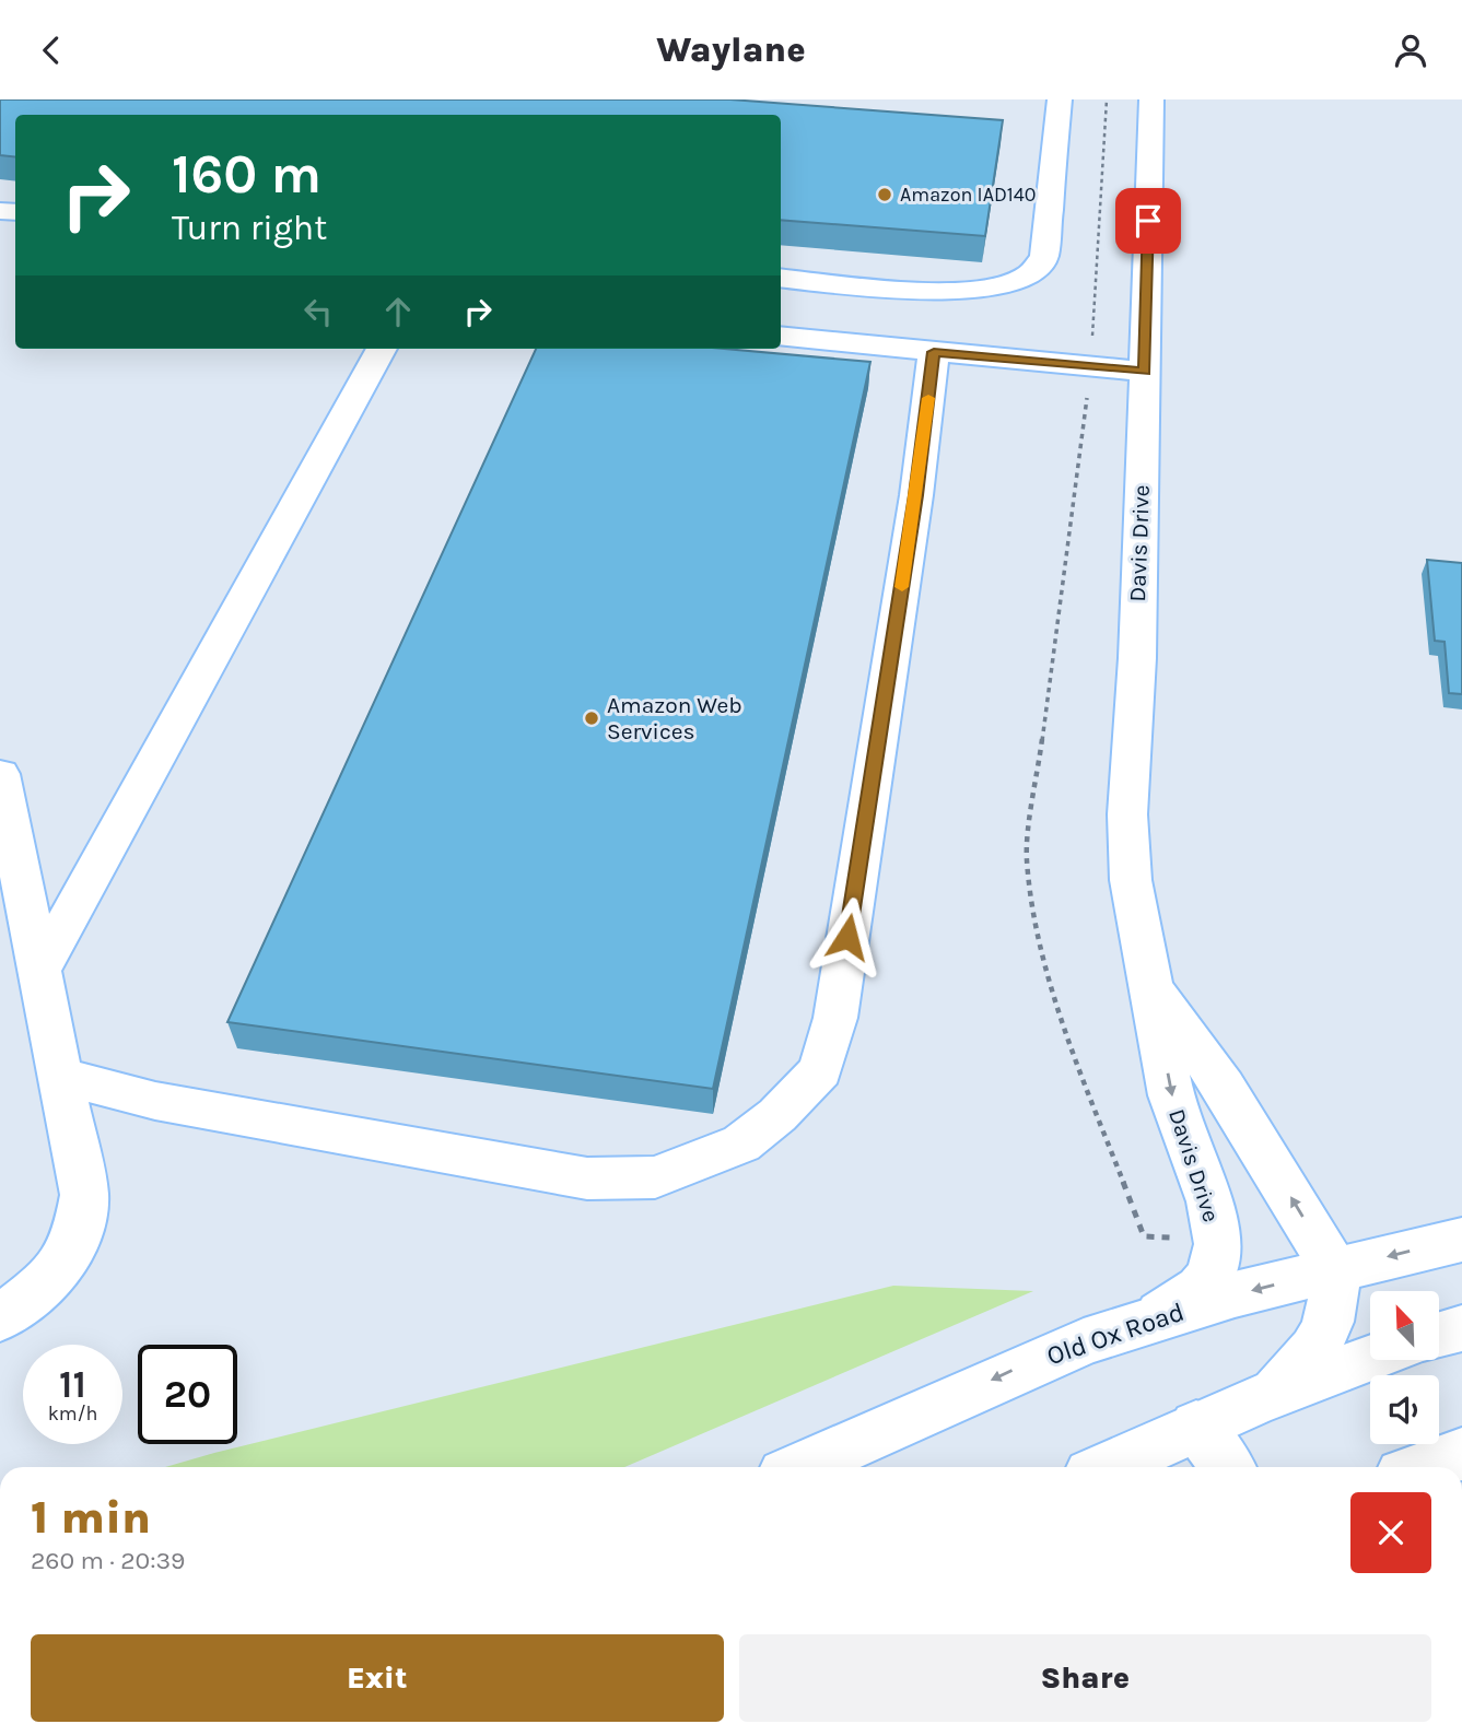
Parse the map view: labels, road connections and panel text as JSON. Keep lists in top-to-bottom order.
{
  "streets": {
    "street": ["Davis Drive", "Old Ox Road"]
  },
  "crossings": [
    ["Davis Drive", "Old Ox Road"]
  ],
  "places": ["Amazon IAD140", "Amazon Web Services"],
  "north": "top left",
  "page": {
    "header": "Waylane",
    "turn": ["160 m", "Turn right"],
    "speed": "11 km/h",
    "limit": "20",
    "heading": ["1 min", "260 m · 20:39"],
    "buttons": ["Exit", "Share"]
  }
}
